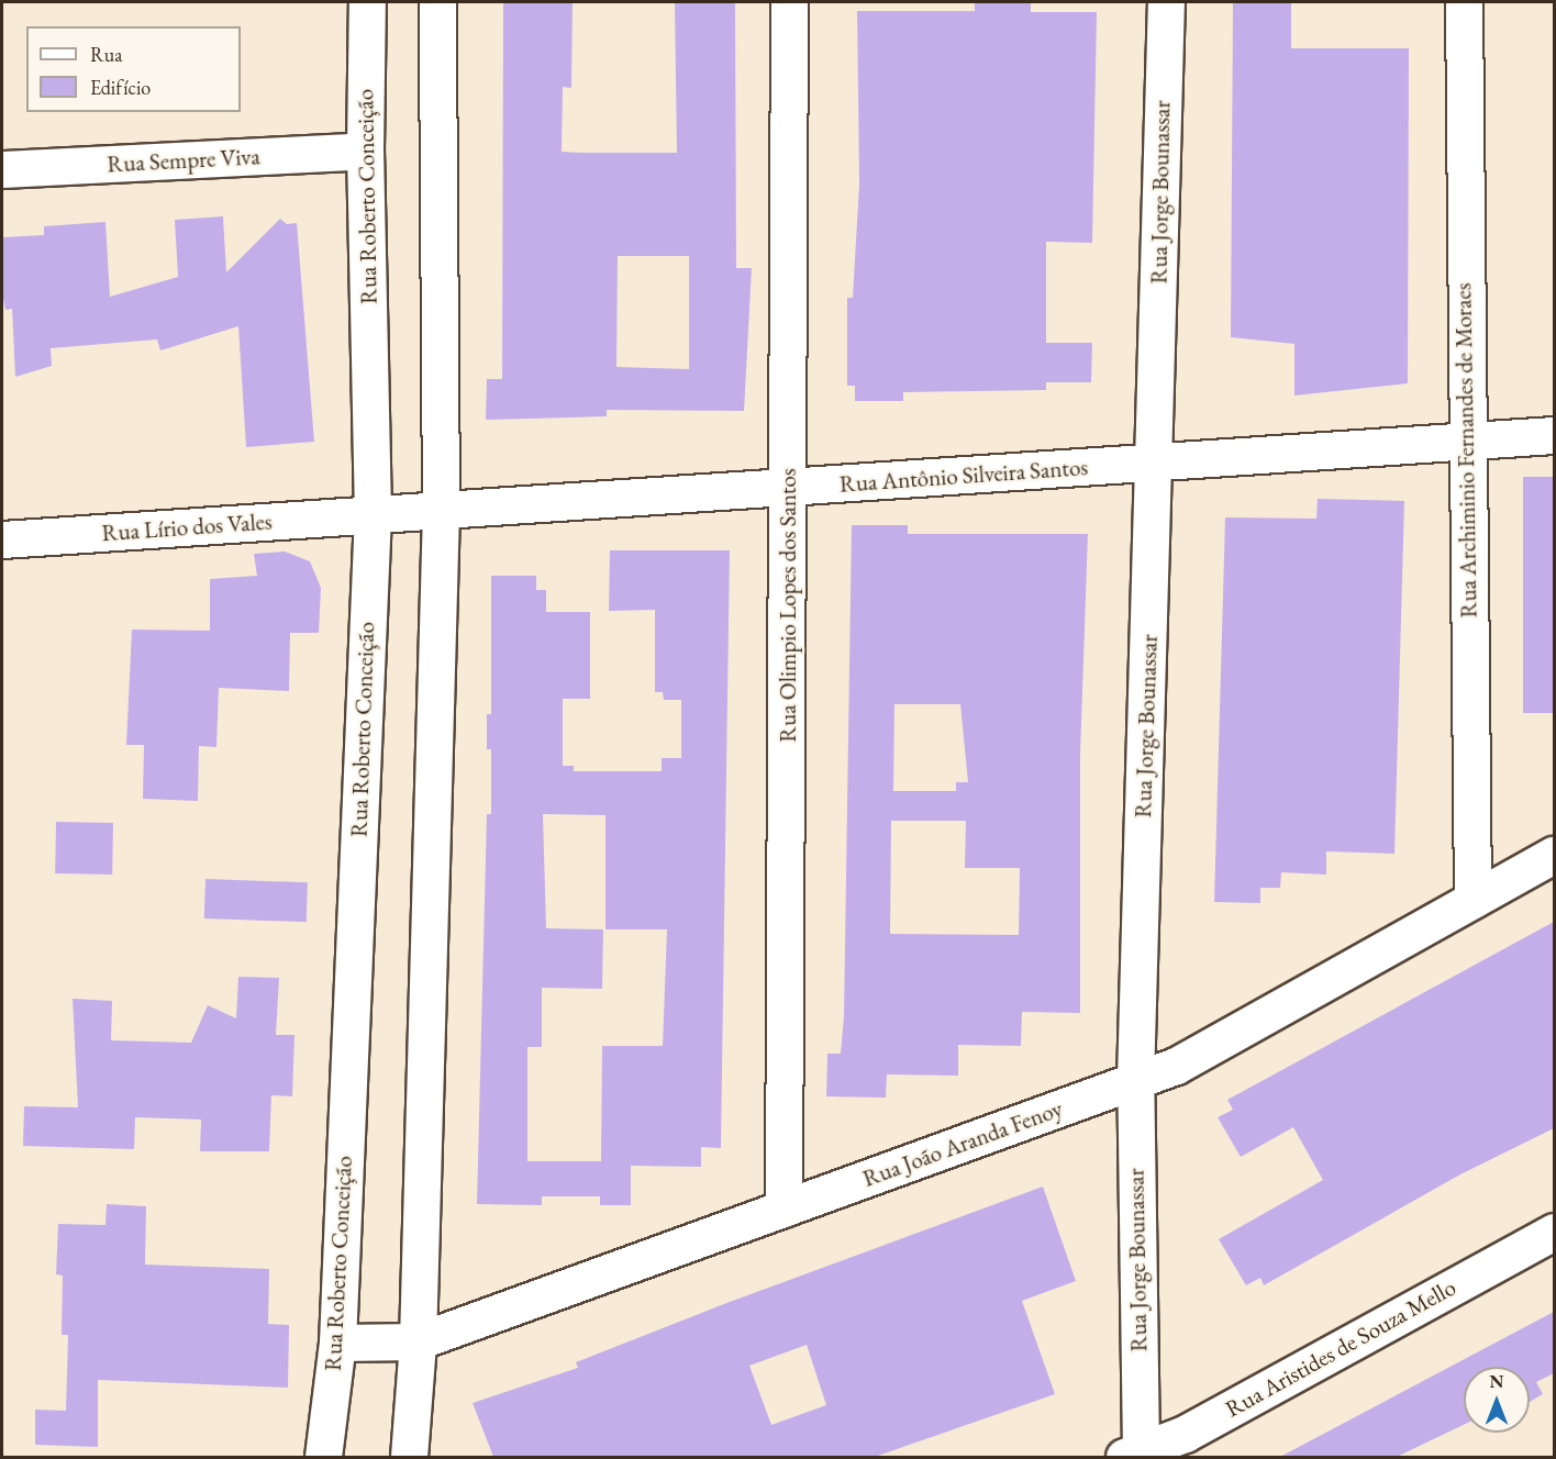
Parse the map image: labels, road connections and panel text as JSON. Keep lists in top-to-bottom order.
{
  "streets": {
    "street": [
      "Rua Sempre Viva",
      "Rua Jorge Bounassar",
      "Rua Roberto Conceição",
      "Rua Archiminio Fernandes de Moraes",
      "Rua Antônio Silveira Santos",
      "Rua Lírio dos Vales",
      "Rua Olimpio Lopes dos Santos",
      "Rua João Aranda Fenoy",
      "Rua Aristides de Souza Mello"
    ]
  },
  "crossings": [
    ["Rua Sempre Viva", "Rua Roberto Conceição"],
    ["Rua Jorge Bounassar", "Rua Antônio Silveira Santos"],
    ["Rua Jorge Bounassar", "Rua João Aranda Fenoy"],
    ["Rua Jorge Bounassar", "Rua Aristides de Souza Mello"],
    ["Rua Roberto Conceição", "Rua Antônio Silveira Santos"],
    ["Rua Roberto Conceição", "Rua Lírio dos Vales"],
    ["Rua Roberto Conceição", "Rua João Aranda Fenoy"],
    ["Rua Archiminio Fernandes de Moraes", "Rua Antônio Silveira Santos"],
    ["Rua Archiminio Fernandes de Moraes", "Rua João Aranda Fenoy"],
    ["Rua Antônio Silveira Santos", "Rua Lírio dos Vales"],
    ["Rua Antônio Silveira Santos", "Rua Olimpio Lopes dos Santos"],
    ["Rua Olimpio Lopes dos Santos", "Rua João Aranda Fenoy"]
  ],
  "legend": ["Rua", "Edifício"],
  "north": "top"
}
